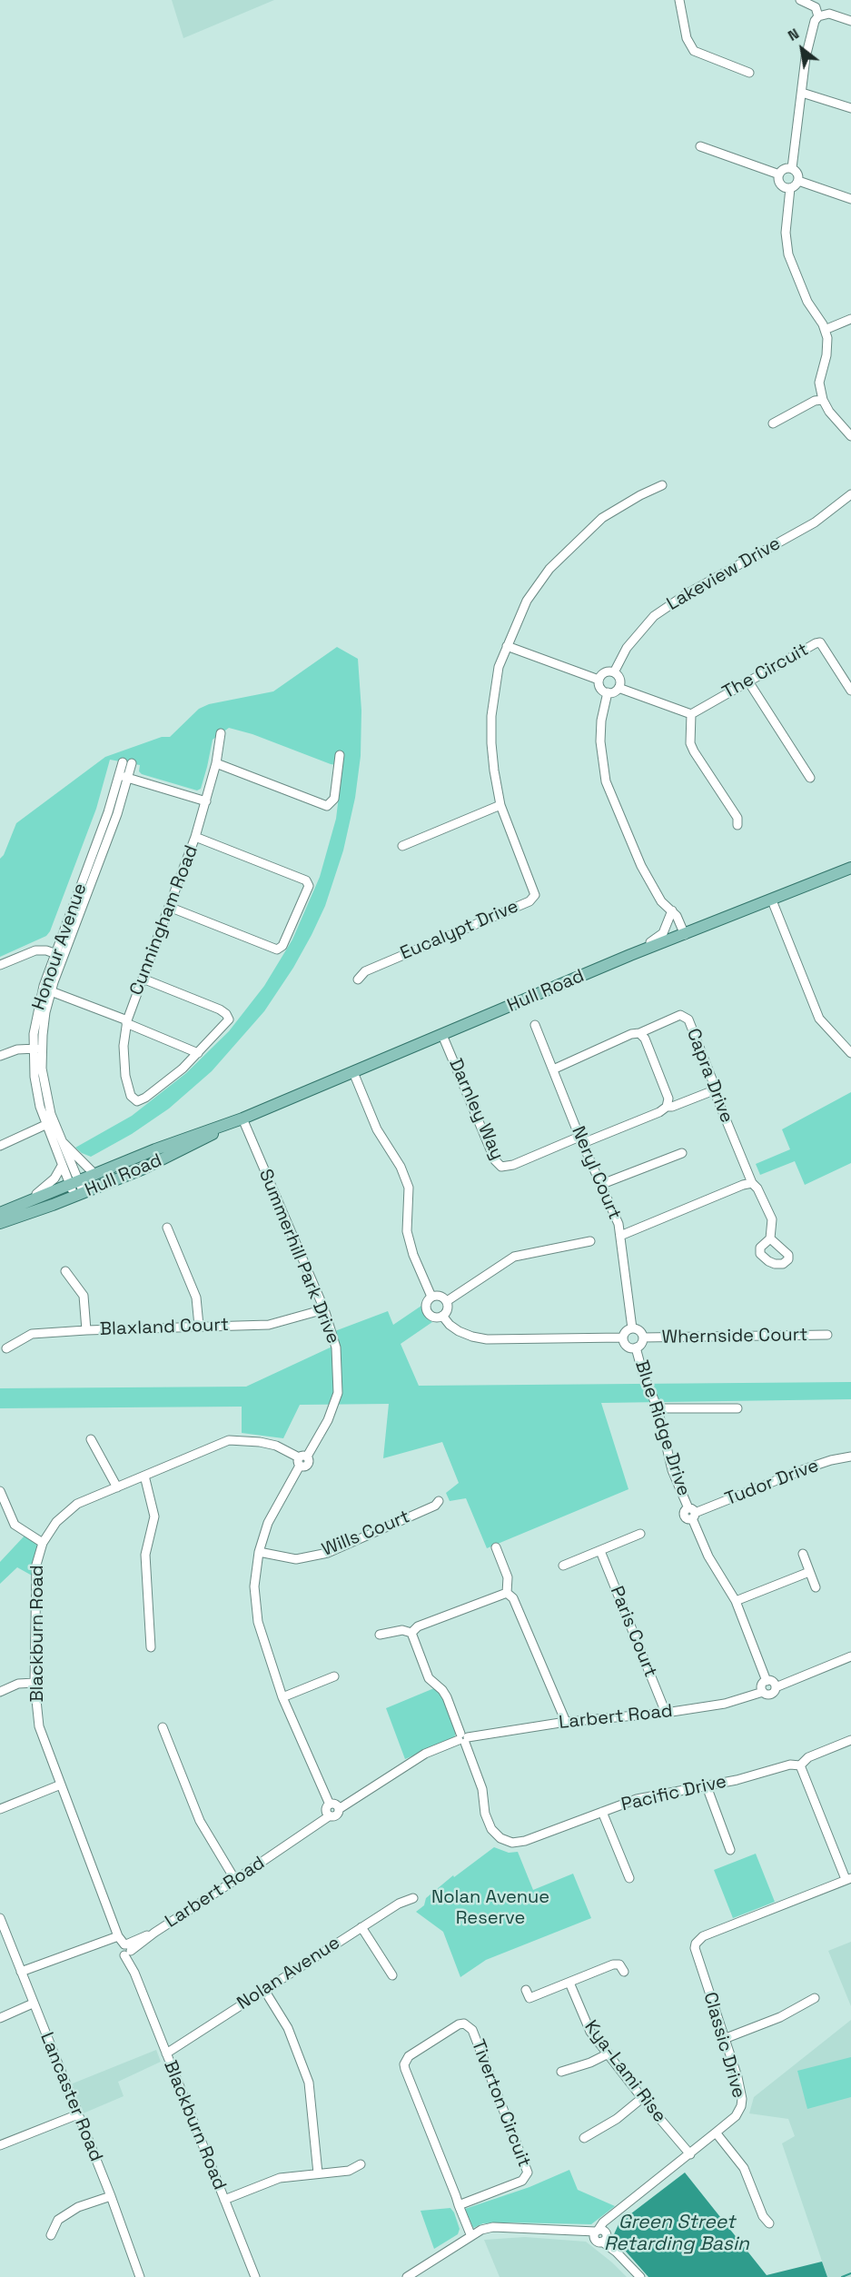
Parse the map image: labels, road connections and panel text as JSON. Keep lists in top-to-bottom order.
{
  "streets": {
    "main road": ["Hull Road"],
    "street": [
      "Lakeview Drive",
      "The Circuit",
      "Cunningham Road",
      "Eucalypt Drive",
      "Honour Avenue",
      "Capra Drive",
      "Darnley Way",
      "Neryl Court",
      "Summerhill Park Drive",
      "Blaxland Court",
      "Whernside Court",
      "Blue Ridge Drive",
      "Tudor Drive",
      "Wills Court",
      "Paris Court",
      "Blackburn Road",
      "Larbert Road",
      "Pacific Drive",
      "Nolan Avenue",
      "Classic Drive",
      "Kya-Lami Rise",
      "Lancaster Road",
      "Tiverton Circuit"
    ]
  },
  "crossings": [
    ["Honour Avenue", "Hull Road"],
    ["Hull Road", "Darnley Way"],
    ["Hull Road", "Summerhill Park Drive"],
    ["Darnley Way", "Neryl Court"],
    ["Neryl Court", "Whernside Court"],
    ["Neryl Court", "Blue Ridge Drive"],
    ["Summerhill Park Drive", "Blaxland Court"],
    ["Summerhill Park Drive", "Wills Court"],
    ["Summerhill Park Drive", "Blackburn Road"],
    ["Summerhill Park Drive", "Larbert Road"],
    ["Whernside Court", "Blue Ridge Drive"],
    ["Blue Ridge Drive", "Tudor Drive"],
    ["Blue Ridge Drive", "Larbert Road"],
    ["Paris Court", "Larbert Road"],
    ["Blackburn Road", "Larbert Road"],
    ["Blackburn Road", "Nolan Avenue"],
    ["Larbert Road", "Pacific Drive"],
    ["Classic Drive", "Kya-Lami Rise"]
  ],
  "water": ["Green Street Retarding Basin"],
  "parks": ["Nolan Avenue Reserve"],
  "north": "top left"
}
